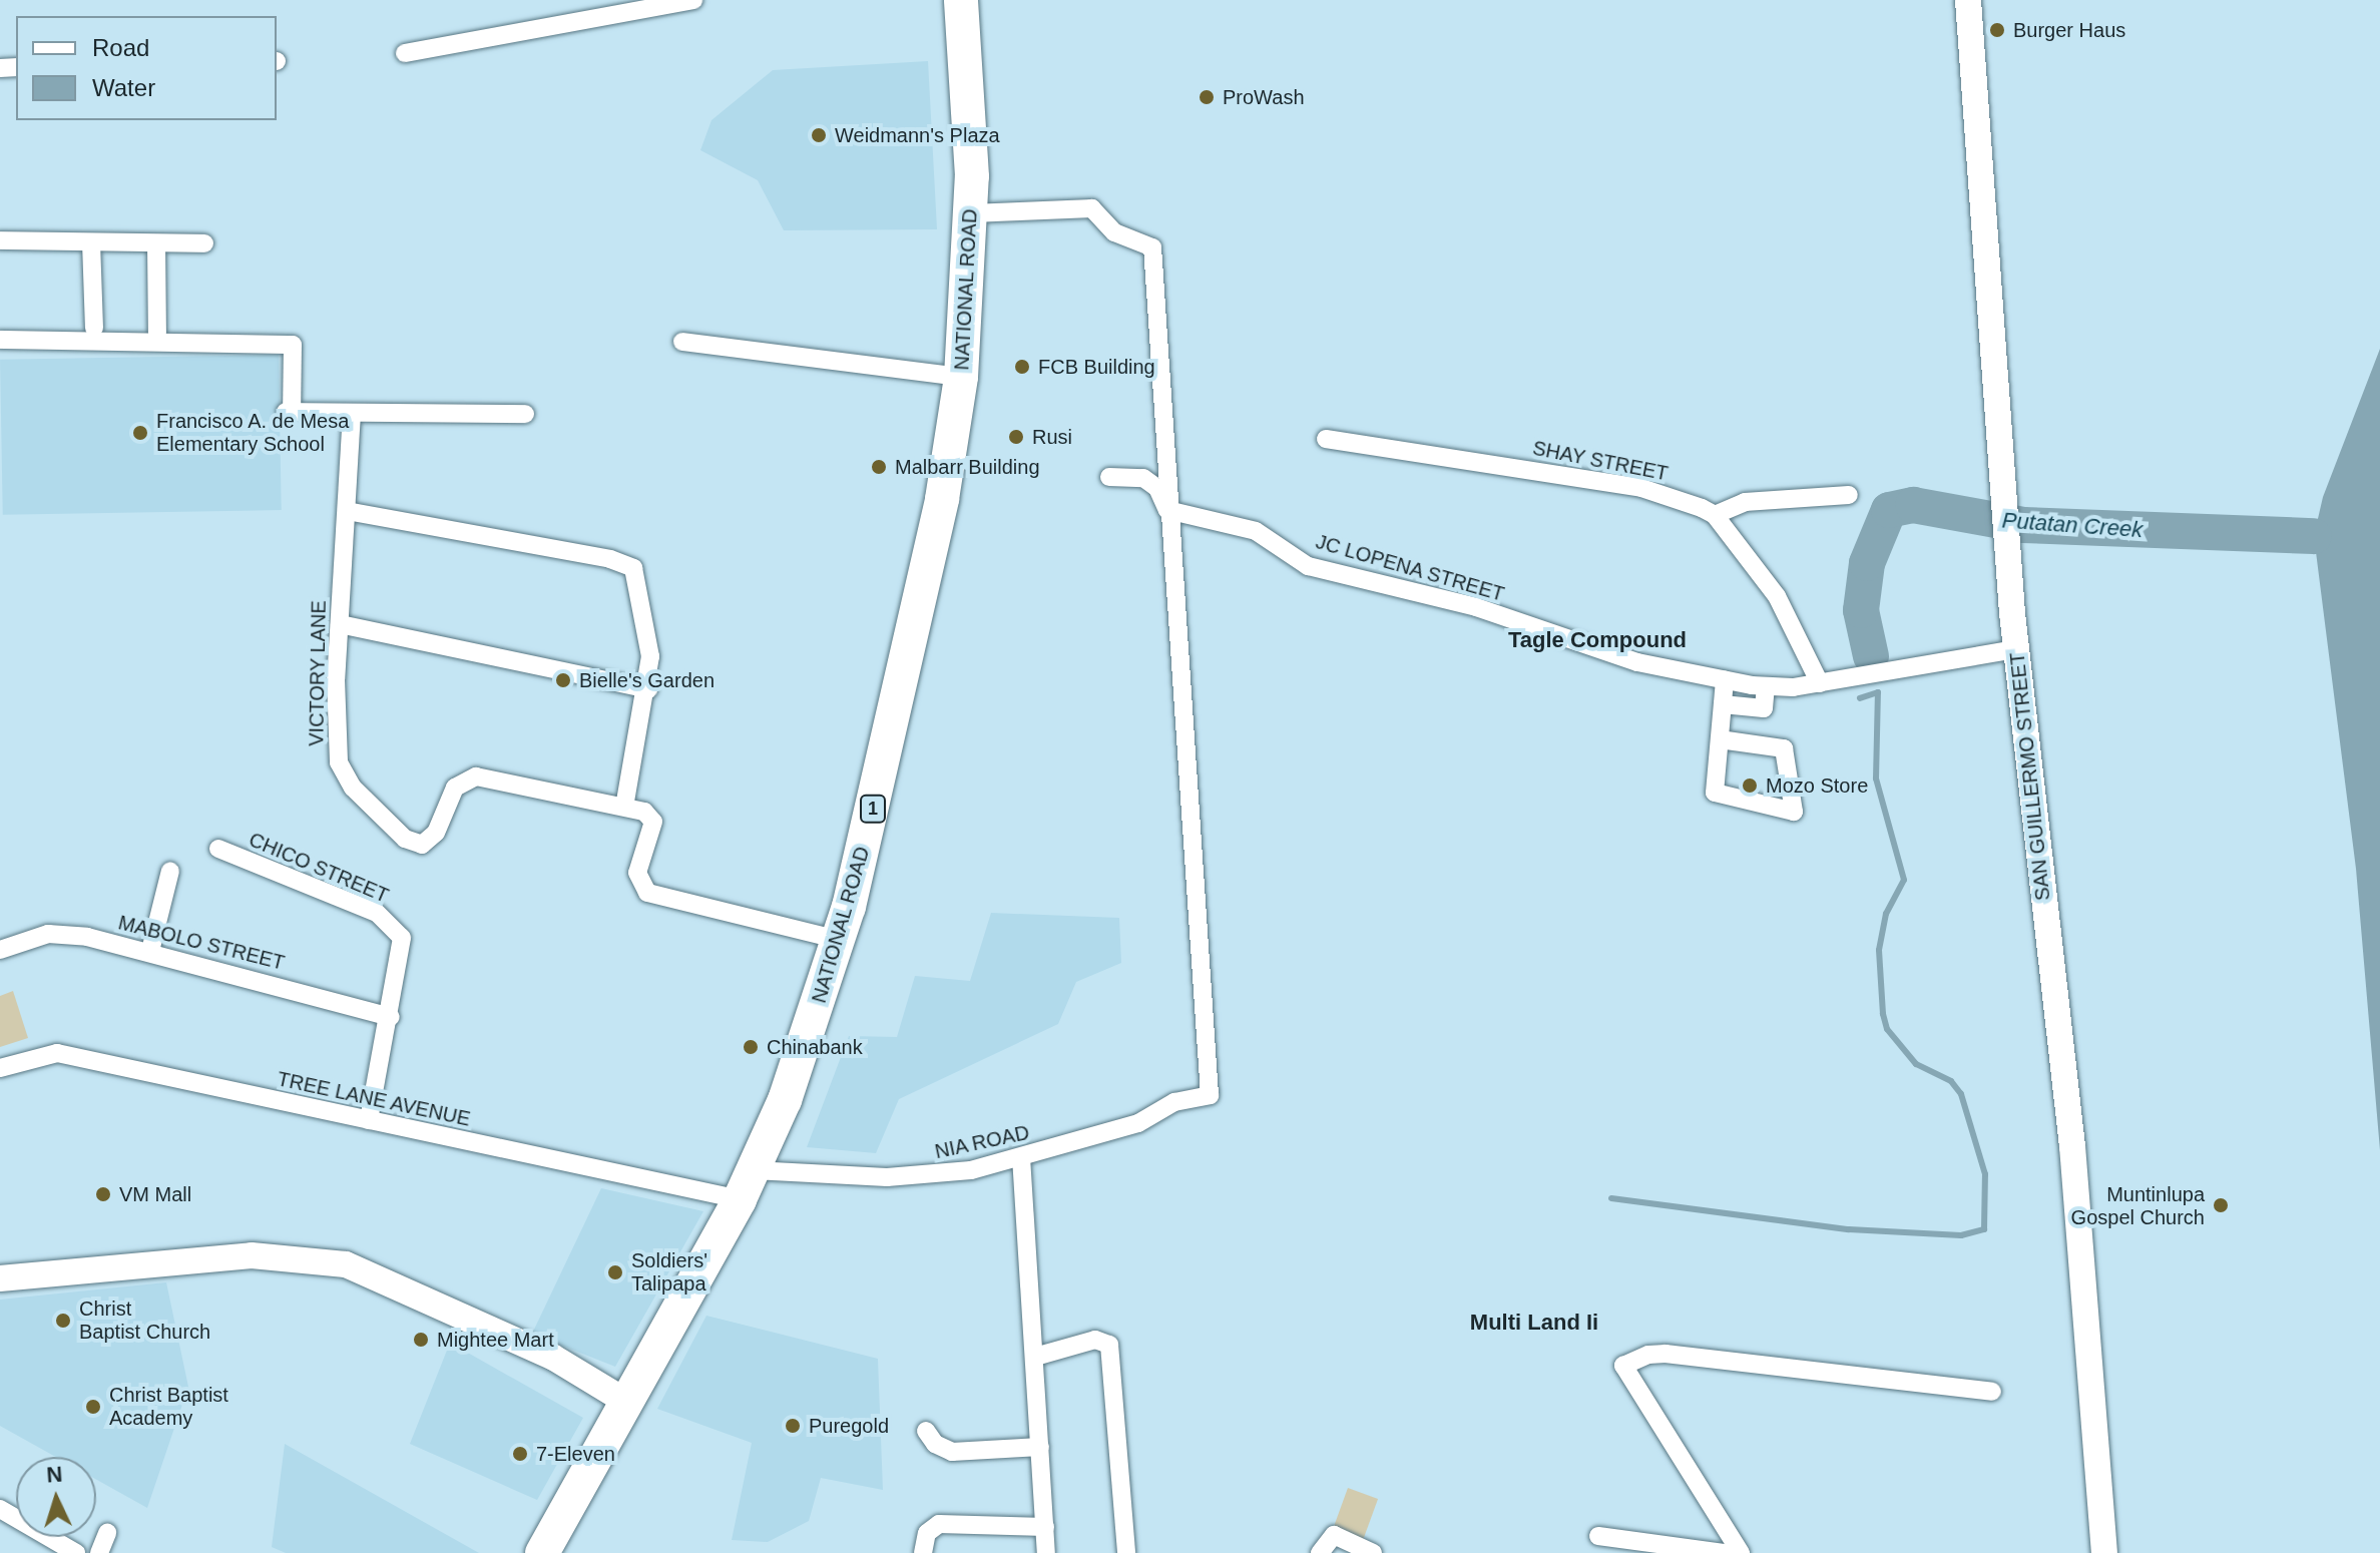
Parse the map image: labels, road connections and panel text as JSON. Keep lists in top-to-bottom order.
{
  "streets": {
    "highway": ["NATIONAL ROAD", "1"],
    "main road": ["SAN GUILLERMO STREET"],
    "street": [
      "SHAY STREET",
      "JC LOPENA STREET",
      "VICTORY LANE",
      "CHICO STREET",
      "MABOLO STREET",
      "TREE LANE AVENUE",
      "NIA ROAD"
    ]
  },
  "crossings": [
    ["NATIONAL ROAD", "TREE LANE AVENUE"],
    ["NATIONAL ROAD", "NIA ROAD"],
    ["JC LOPENA STREET", "SAN GUILLERMO STREET"],
    ["JC LOPENA STREET", "NIA ROAD"],
    ["CHICO STREET", "MABOLO STREET"],
    ["CHICO STREET", "TREE LANE AVENUE"],
    ["TREE LANE AVENUE", "NIA ROAD"]
  ],
  "districts": ["Tagle Compound", "Multi Land Ii"],
  "water": ["Putatan Creek"],
  "places": [
    "Burger Haus",
    "ProWash",
    "Weidmann's Plaza",
    "FCB Building",
    "Francisco A. de Mesa Elementary School",
    "Rusi",
    "Malbarr Building",
    "Bielle's Garden",
    "Mozo Store",
    "Chinabank",
    "VM Mall",
    "Muntinlupa Gospel Church",
    "Soldiers' Talipapa",
    "Christ Baptist Church",
    "Mightee Mart",
    "Christ Baptist Academy",
    "Puregold",
    "7-Eleven"
  ],
  "legend": ["Road", "Water"],
  "north": "top"
}
